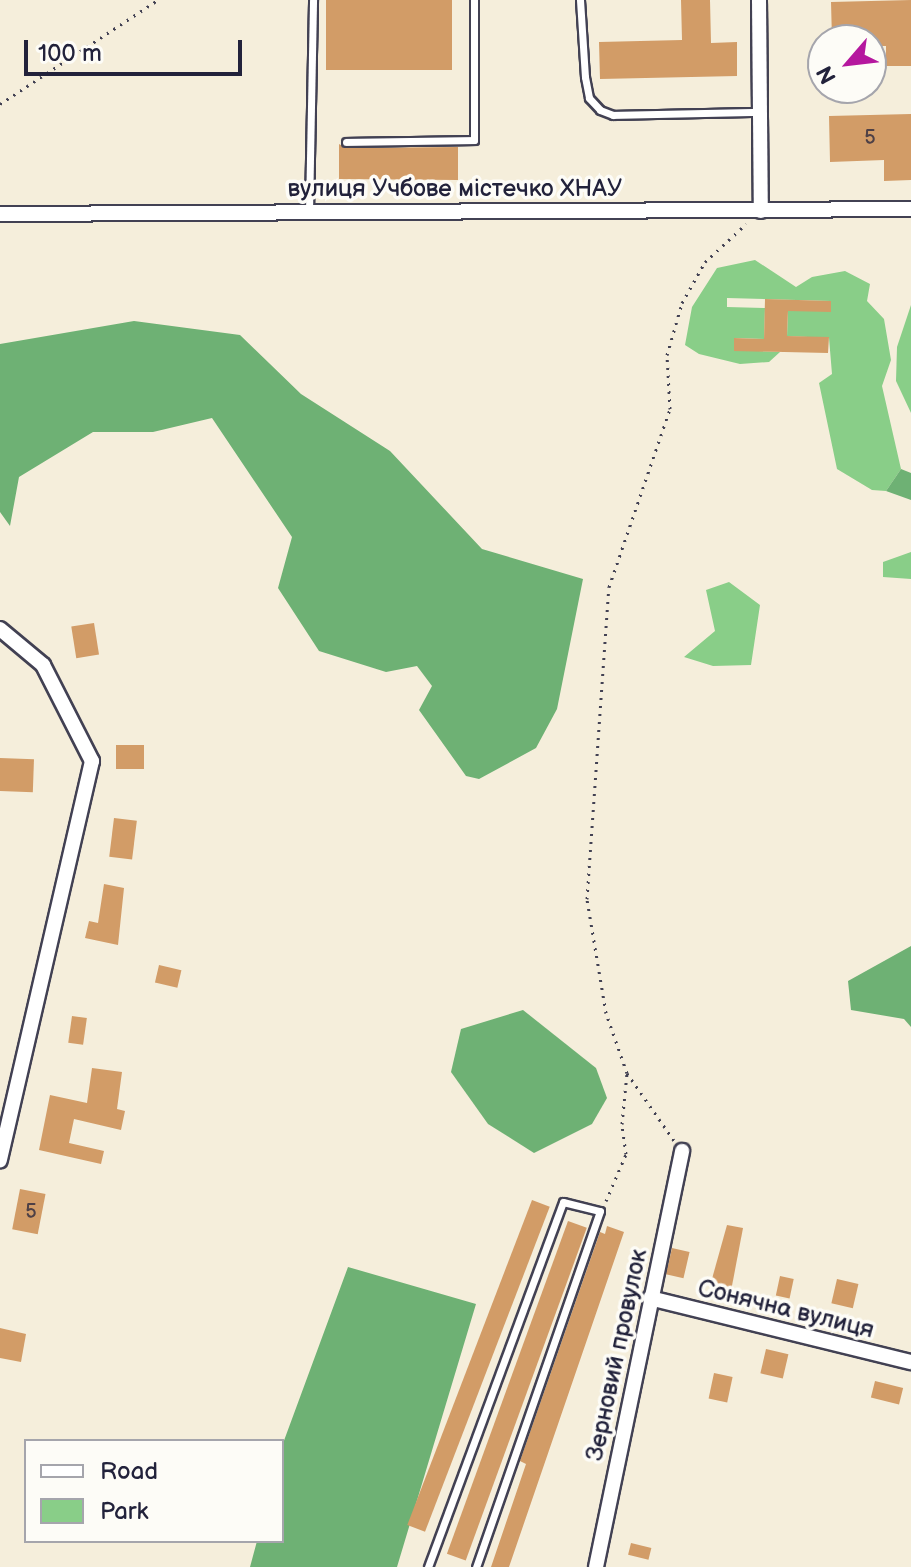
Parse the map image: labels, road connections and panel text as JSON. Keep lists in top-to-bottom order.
{
  "streets": {
    "street": ["вулиця Учбове містечко ХНАУ", "Сонячна вулиця", "Зерновий провулок"]
  },
  "crossings": [
    ["Сонячна вулиця", "Зерновий провулок"]
  ],
  "house_numbers": ["5", "5"],
  "legend": ["Road", "Park"],
  "scale_bar": "100 m",
  "north": "bottom left"
}
